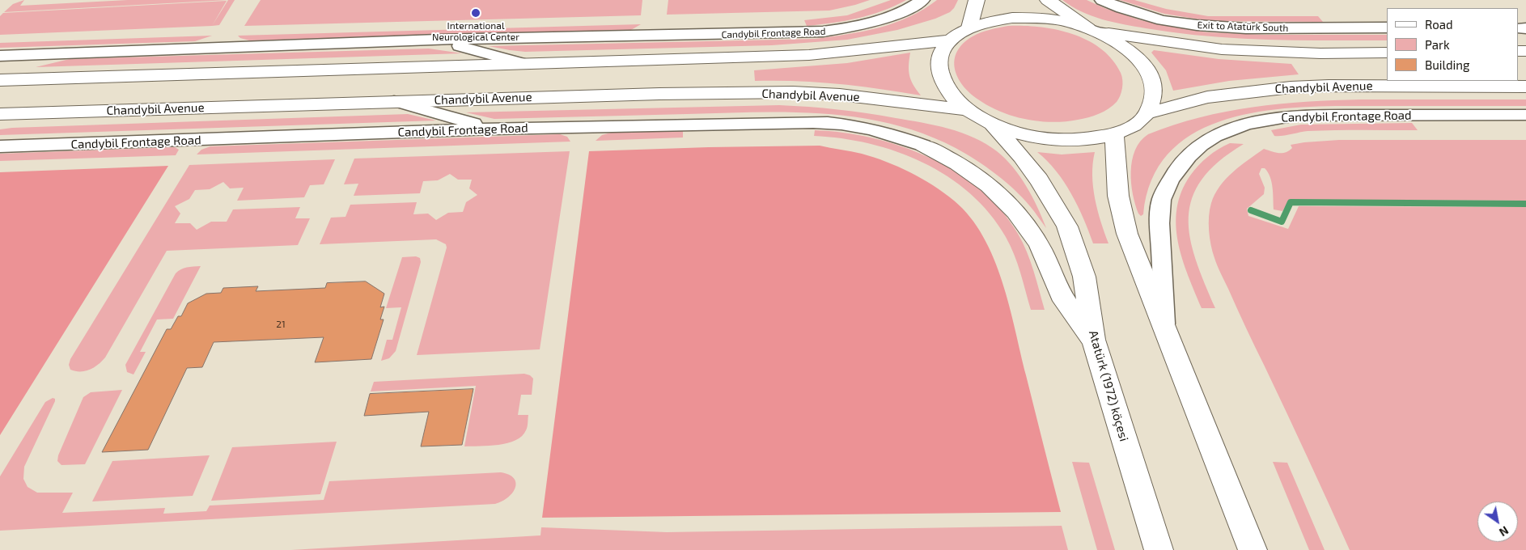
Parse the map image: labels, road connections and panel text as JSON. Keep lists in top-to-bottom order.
{
  "streets": {
    "main road": ["Chandybil Avenue", "Atatürk (1972) köçesi"],
    "street": ["Exit to Atatürk South", "Candybil Frontage Road"]
  },
  "places": ["International Neurological Center"],
  "house_numbers": ["21"],
  "legend": ["Road", "Park", "Building"],
  "north": "bottom right"
}
